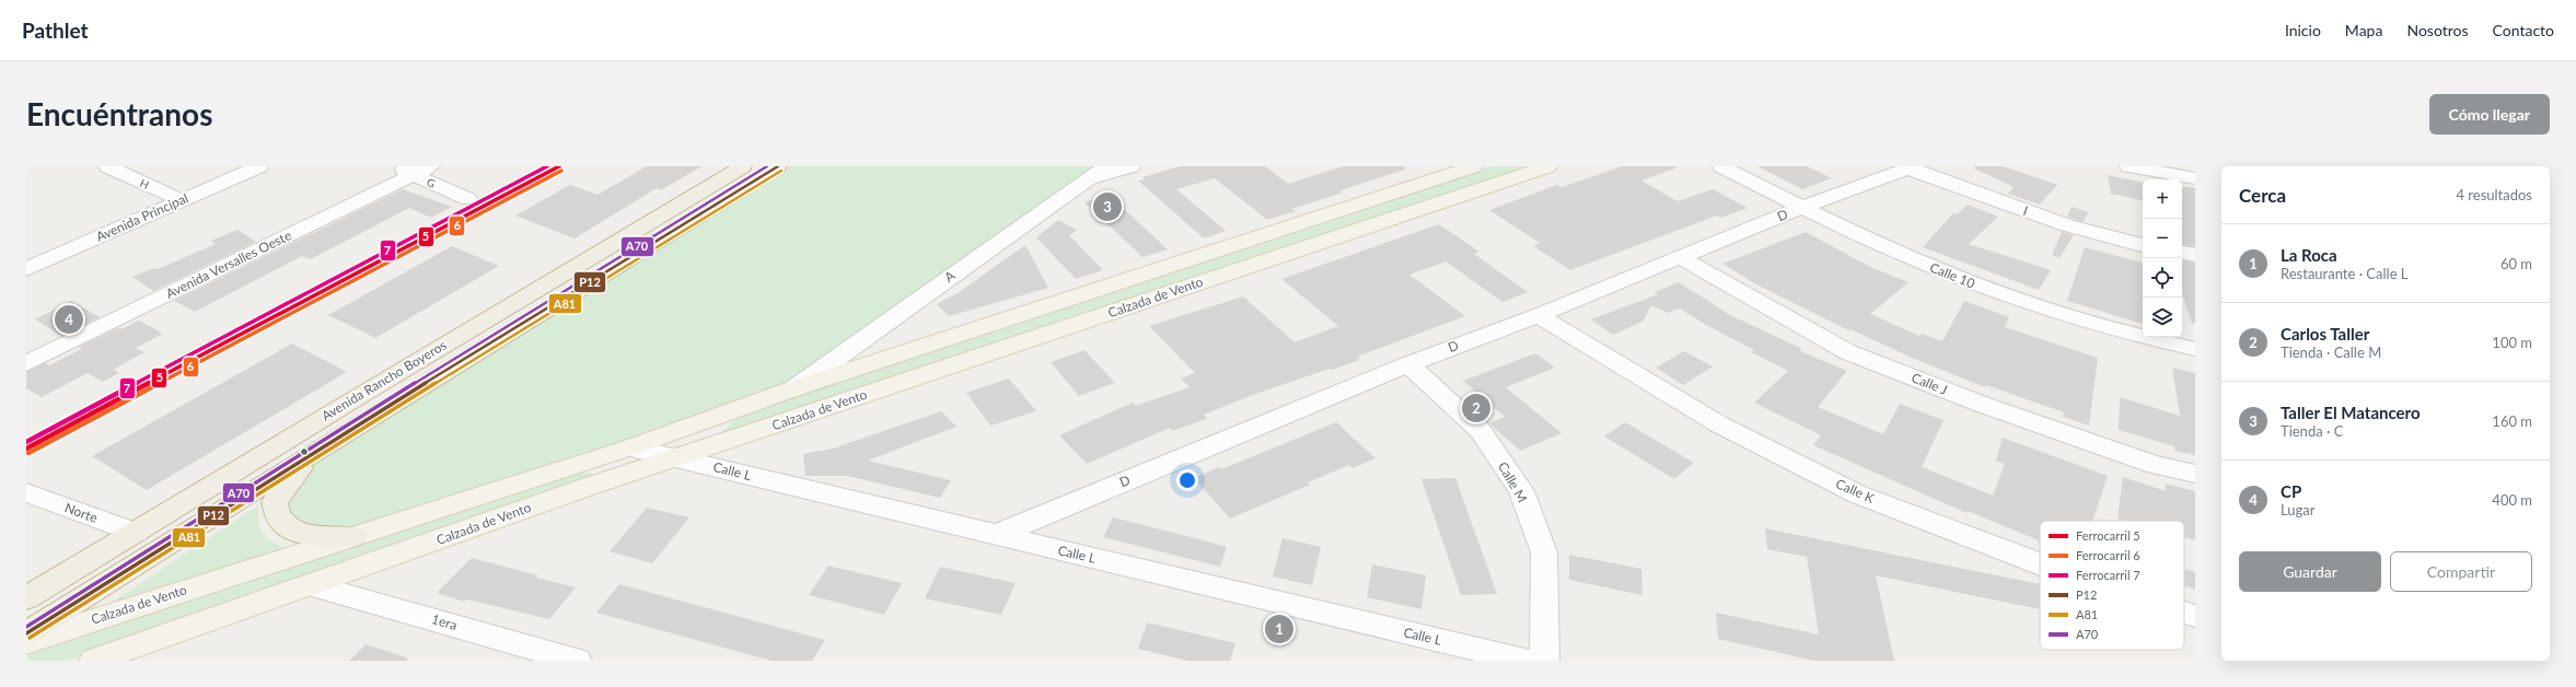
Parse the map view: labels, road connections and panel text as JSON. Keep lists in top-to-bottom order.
{
  "streets": {
    "highway": ["Avenida Rancho Boyeros"],
    "main road": ["Calzada de Vento"],
    "street": [
      "G",
      "H",
      "I",
      "D",
      "Avenida Principal",
      "Avenida Versalles Oeste",
      "Calle 10",
      "A",
      "Calle J",
      "Calle L",
      "Calle M",
      "Calle K",
      "Norte",
      "1era"
    ]
  },
  "crossings": [
    ["G", "Avenida Versalles Oeste"],
    ["H", "Avenida Principal"],
    ["I", "D"],
    ["D", "Calle 10"],
    ["D", "Calle J"],
    ["D", "Calle L"],
    ["D", "Calle M"],
    ["D", "Calle K"],
    ["A", "Calzada de Vento"],
    ["Calzada de Vento", "Calle L"],
    ["Calzada de Vento", "1era"],
    ["Avenida Rancho Boyeros", "Norte"]
  ],
  "lines": [
    "rail line 5",
    "rail line 7",
    "transit line P12",
    "transit line A70",
    "rail line 6",
    "transit line A81"
  ],
  "legend": [
    "Ferrocarril 5",
    "Ferrocarril 6",
    "Ferrocarril 7",
    "P12",
    "A81",
    "A70"
  ],
  "page": {
    "header": "Pathlet",
    "nav": [
      "Inicio",
      "Mapa",
      "Nosotros",
      "Contacto"
    ],
    "buttons": [
      "Cómo llegar",
      ["Guardar", "Compartir"]
    ],
    "title": "Encuéntranos",
    "heading": ["Cerca", "4 resultados"],
    "map_buttons": ["+", "−"],
    "pins": [
      "3",
      "4",
      "2",
      "1"
    ],
    "list": [
      {
        "mark": "1",
        "name": "La Roca",
        "note": "Restaurante · Calle L",
        "value": "60 m"
      },
      {
        "mark": "2",
        "name": "Carlos Taller",
        "note": "Tienda · Calle M",
        "value": "100 m"
      },
      {
        "mark": "3",
        "name": "Taller El Matancero",
        "note": "Tienda · C",
        "value": "160 m"
      },
      {
        "mark": "4",
        "name": "CP",
        "note": "Lugar",
        "value": "400 m"
      }
    ]
  }
}
